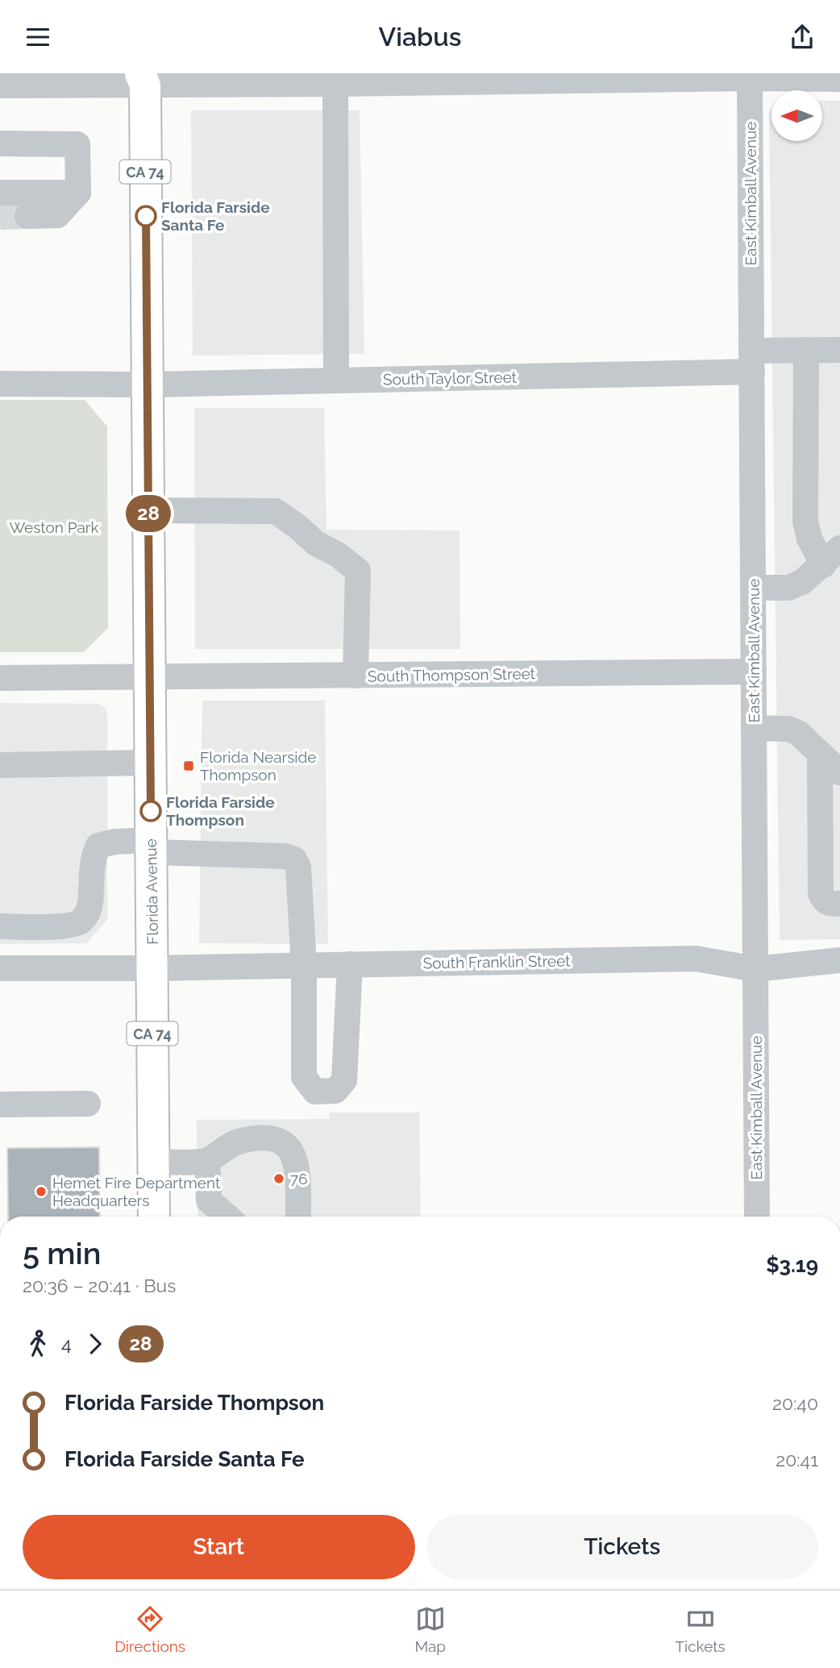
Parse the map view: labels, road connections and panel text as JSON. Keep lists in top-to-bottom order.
{
  "streets": {
    "main road": ["CA 74", "Florida Avenue"],
    "street": [
      "East Kimball Avenue",
      "South Taylor Street",
      "South Thompson Street",
      "South Franklin Street"
    ]
  },
  "crossings": [
    ["East Kimball Avenue", "South Taylor Street"],
    ["East Kimball Avenue", "South Thompson Street"],
    ["East Kimball Avenue", "South Franklin Street"],
    ["South Taylor Street", "Florida Avenue"],
    ["South Thompson Street", "Florida Avenue"],
    ["Florida Avenue", "South Franklin Street"]
  ],
  "parks": ["Weston Park"],
  "places": {
    "other": [
      "Florida Farside Santa Fe",
      "Florida Farside Thompson",
      "76",
      "Hemet Fire Department Headquarters"
    ],
    "transit": ["Florida Nearside Thompson"]
  },
  "lines": ["bus line 28"],
  "north": "left",
  "page": {
    "header": "Viabus",
    "on_map": "28",
    "heading": ["5 min", "20:36 – 20:41 · Bus", "$3.19"],
    "legs": ["4", "28"],
    "list": [
      {
        "name": "Florida Farside Thompson",
        "value": "20:40"
      },
      {
        "name": "Florida Farside Santa Fe",
        "value": "20:41"
      }
    ],
    "buttons": ["Start", "Tickets"],
    "tabs": ["Directions", "Map", "Tickets"]
  }
}
